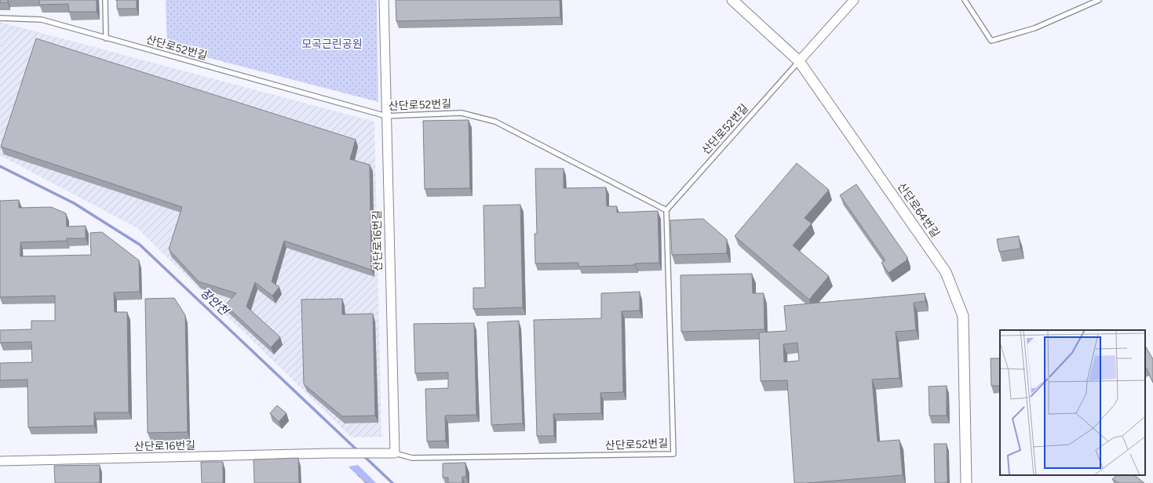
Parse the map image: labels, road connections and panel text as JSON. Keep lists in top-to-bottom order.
{
  "streets": {
    "street": ["산단로64번길", "산단로16번길"],
    "lane": ["산단로52번길"]
  },
  "crossings": [
    ["산단로52번길", "산단로64번길"],
    ["산단로52번길", "산단로16번길"]
  ],
  "water": ["장안천"],
  "parks": ["모곡근린공원"]
}
